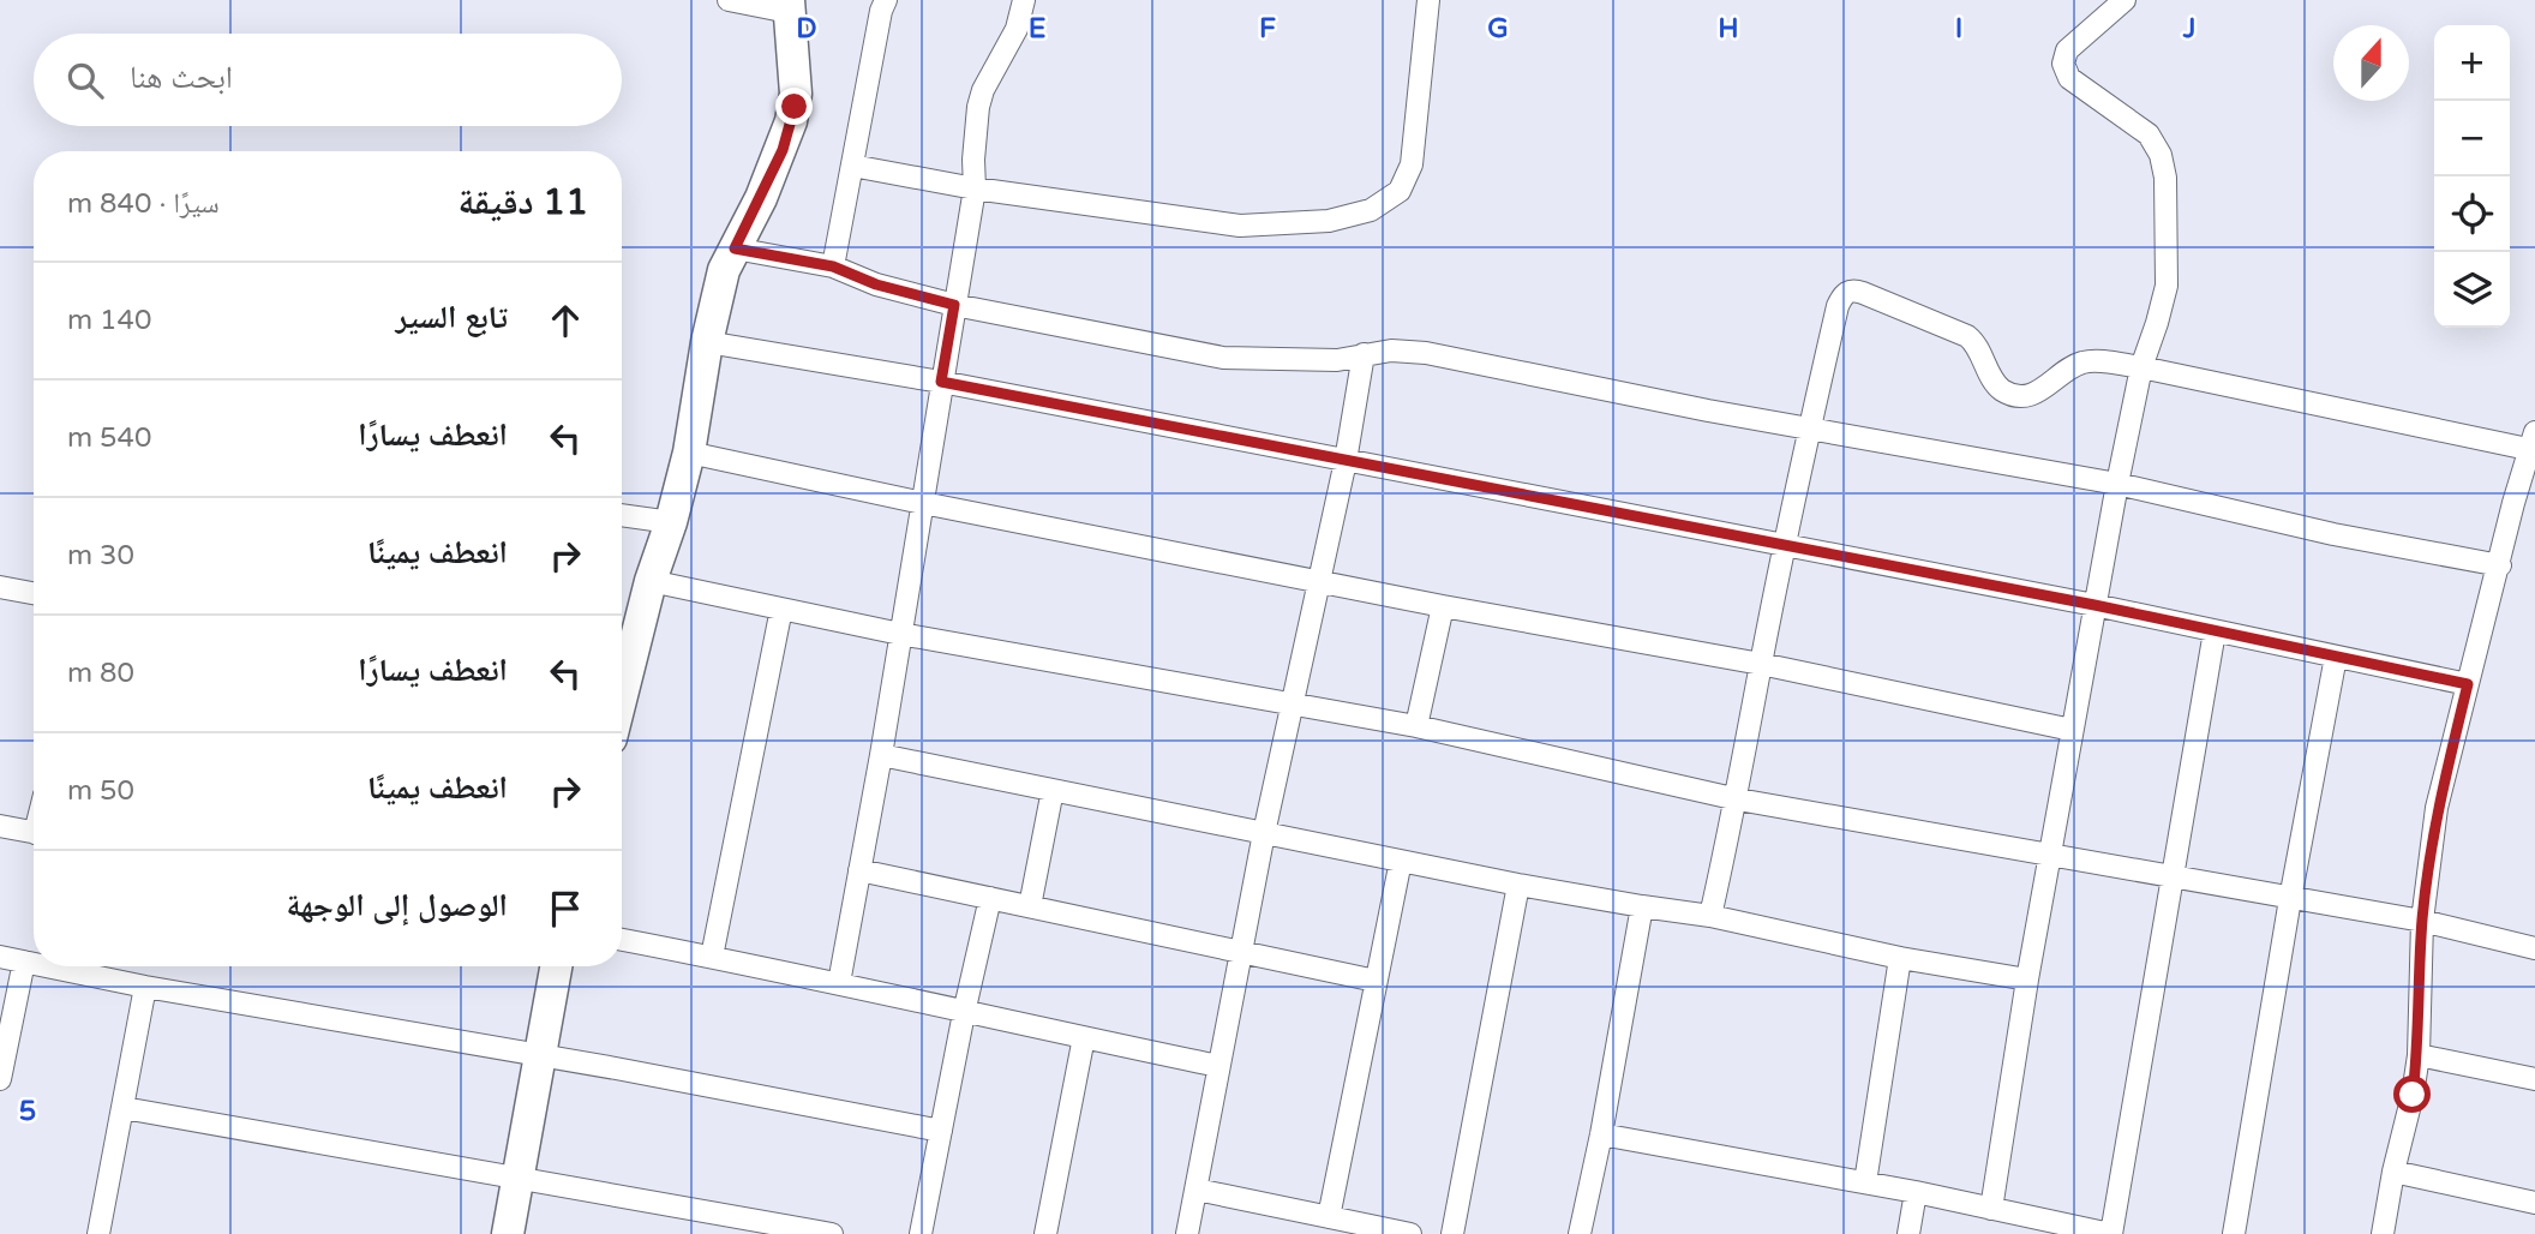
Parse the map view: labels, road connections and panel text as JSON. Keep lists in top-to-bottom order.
{
  "north": "top",
  "page": {
    "map_buttons": ["+", "−"],
    "search": "ابحث هنا",
    "heading": ["11 دقيقة", "سيرًا · 840 m"],
    "list": [
      ["تابع السير", "140 m"],
      ["انعطف يسارًا", "540 m"],
      ["انعطف يمينًا", "30 m"],
      ["انعطف يسارًا", "80 m"],
      ["انعطف يمينًا", "50 m"],
      "الوصول إلى الوجهة"
    ]
  },
  "grid": {
    "columns": [
      "D",
      "E",
      "F",
      "G",
      "H",
      "I",
      "J"
    ],
    "rows": ["5"]
  }
}
